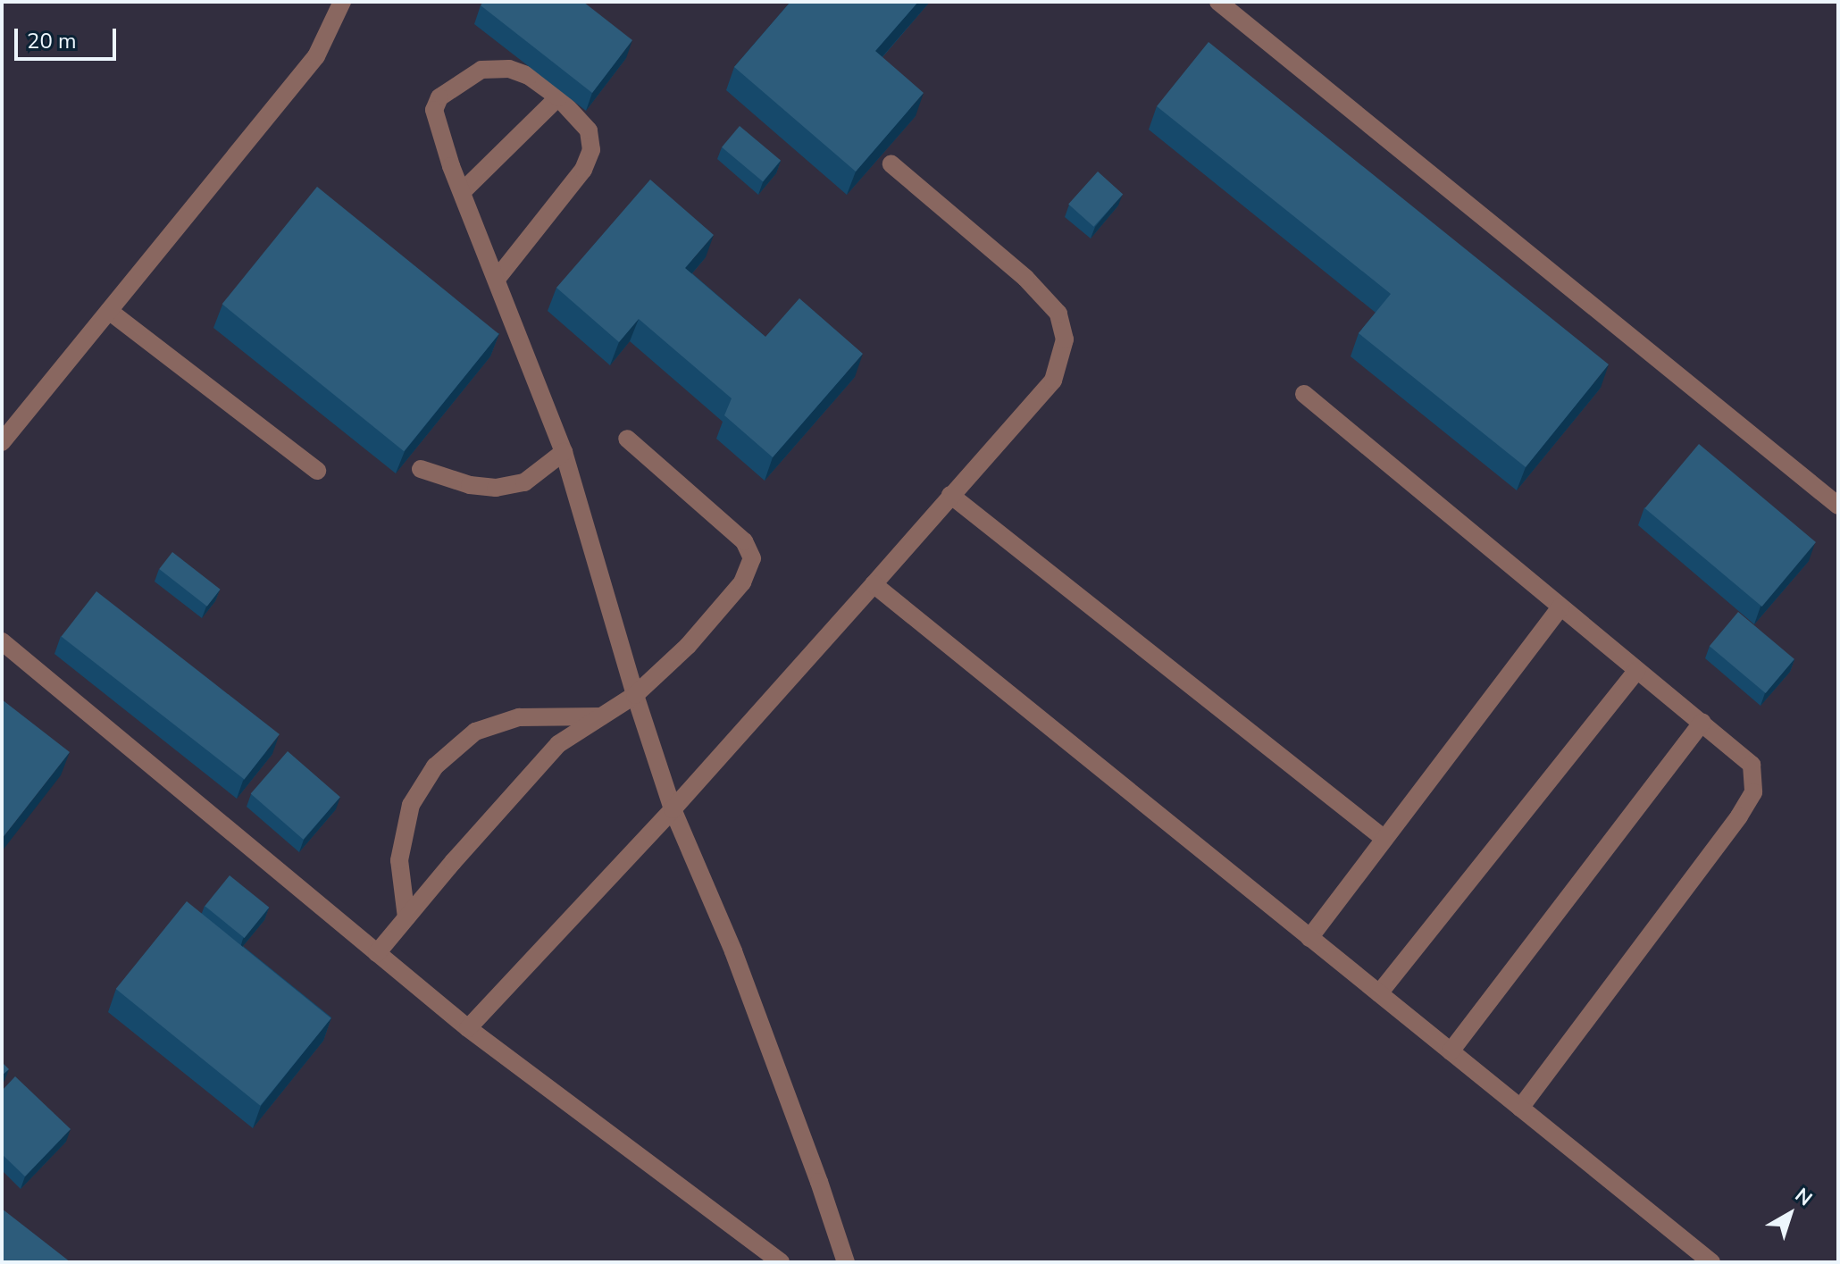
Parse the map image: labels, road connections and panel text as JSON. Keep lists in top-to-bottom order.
{
  "scale_bar": "20 m",
  "north": "top right"
}
